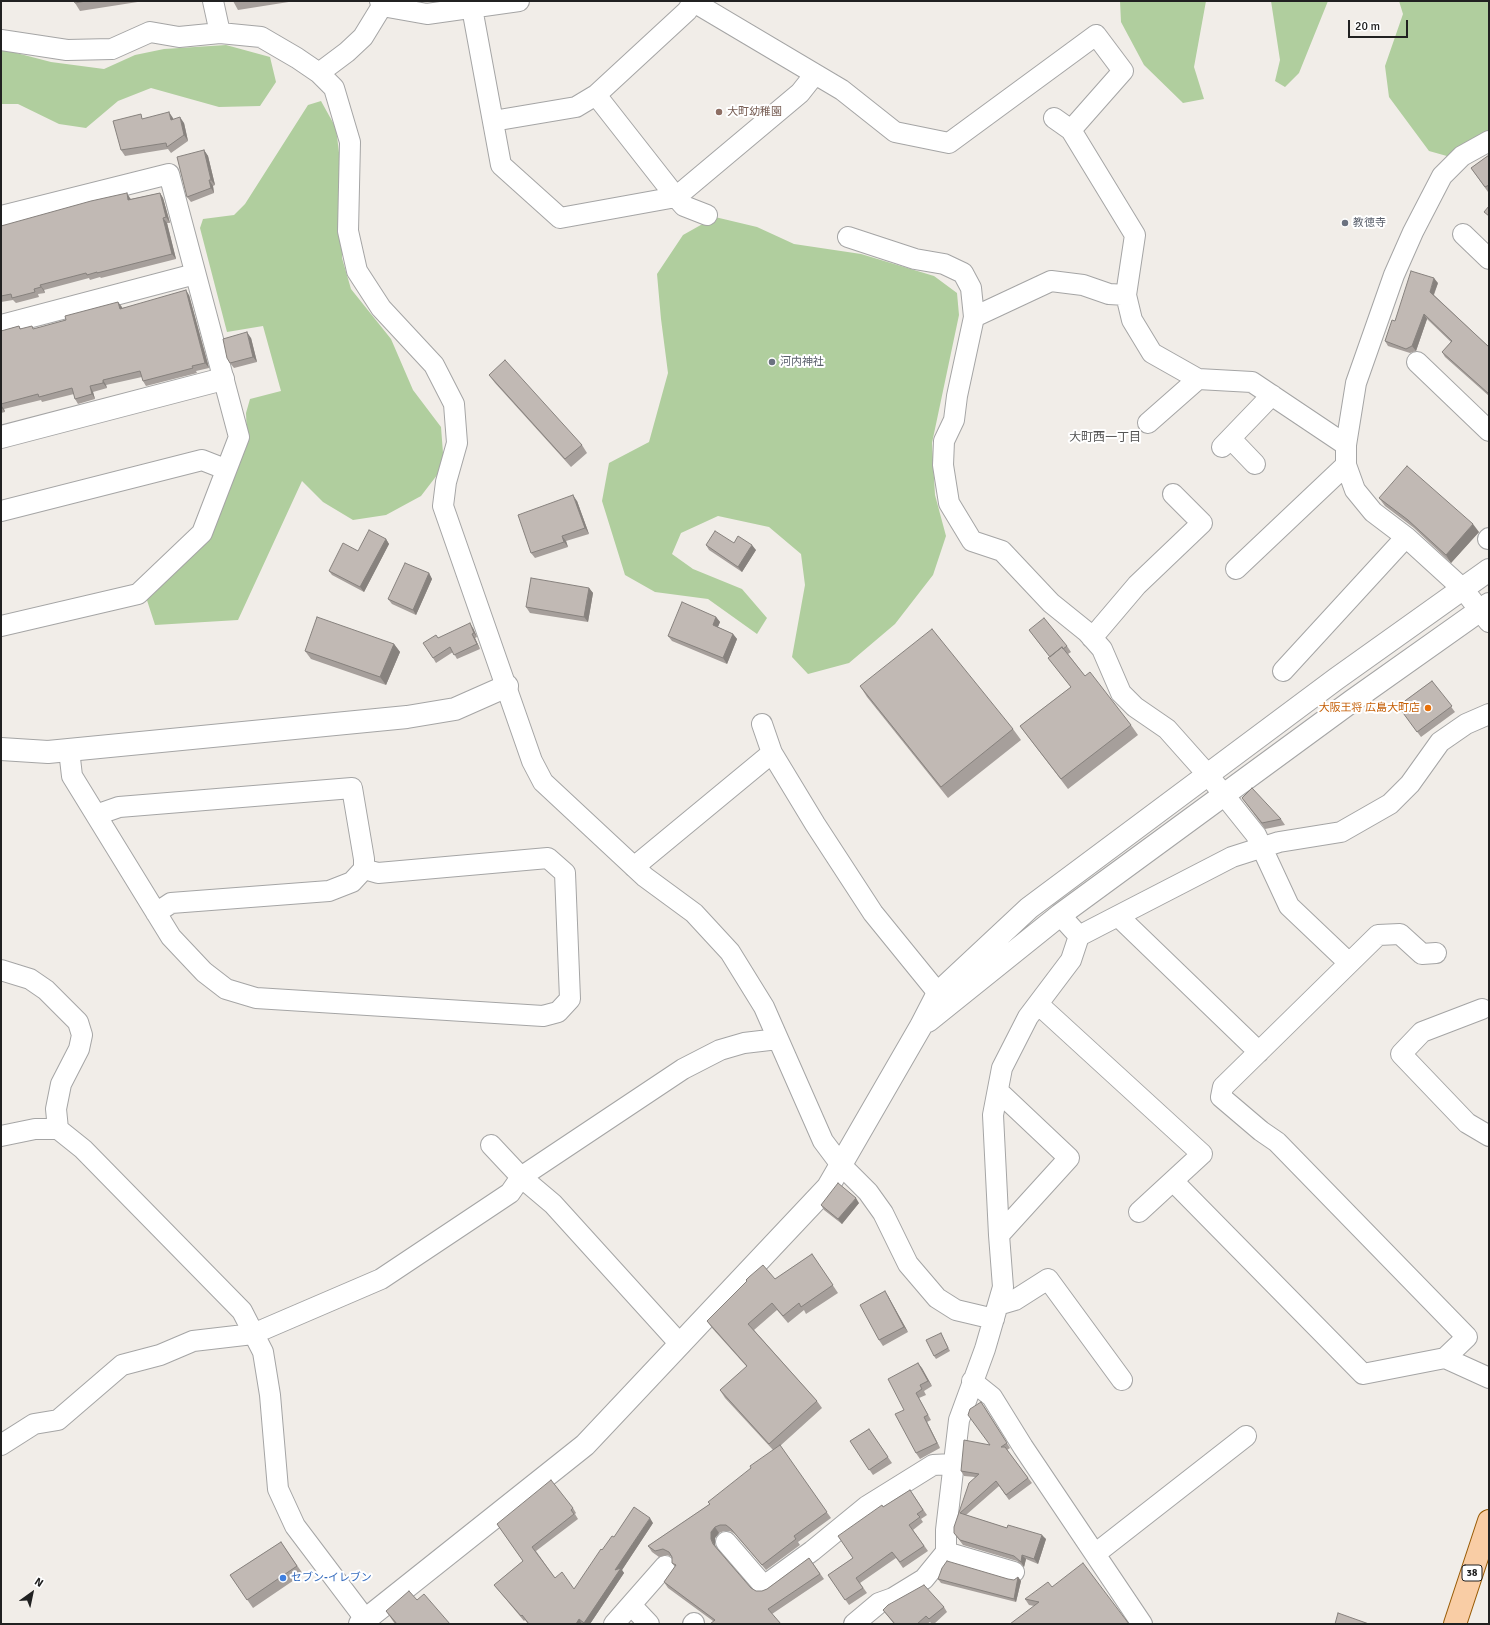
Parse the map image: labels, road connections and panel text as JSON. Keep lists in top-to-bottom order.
{
  "streets": {
    "main road": ["38"]
  },
  "districts": ["大町西一丁目"],
  "places": [
    "大町幼稚園",
    "教徳寺",
    "河内神社",
    "大阪王将 広島大町店",
    "セブン-イレブン"
  ],
  "scale_bar": "20 m",
  "north": "top right"
}
